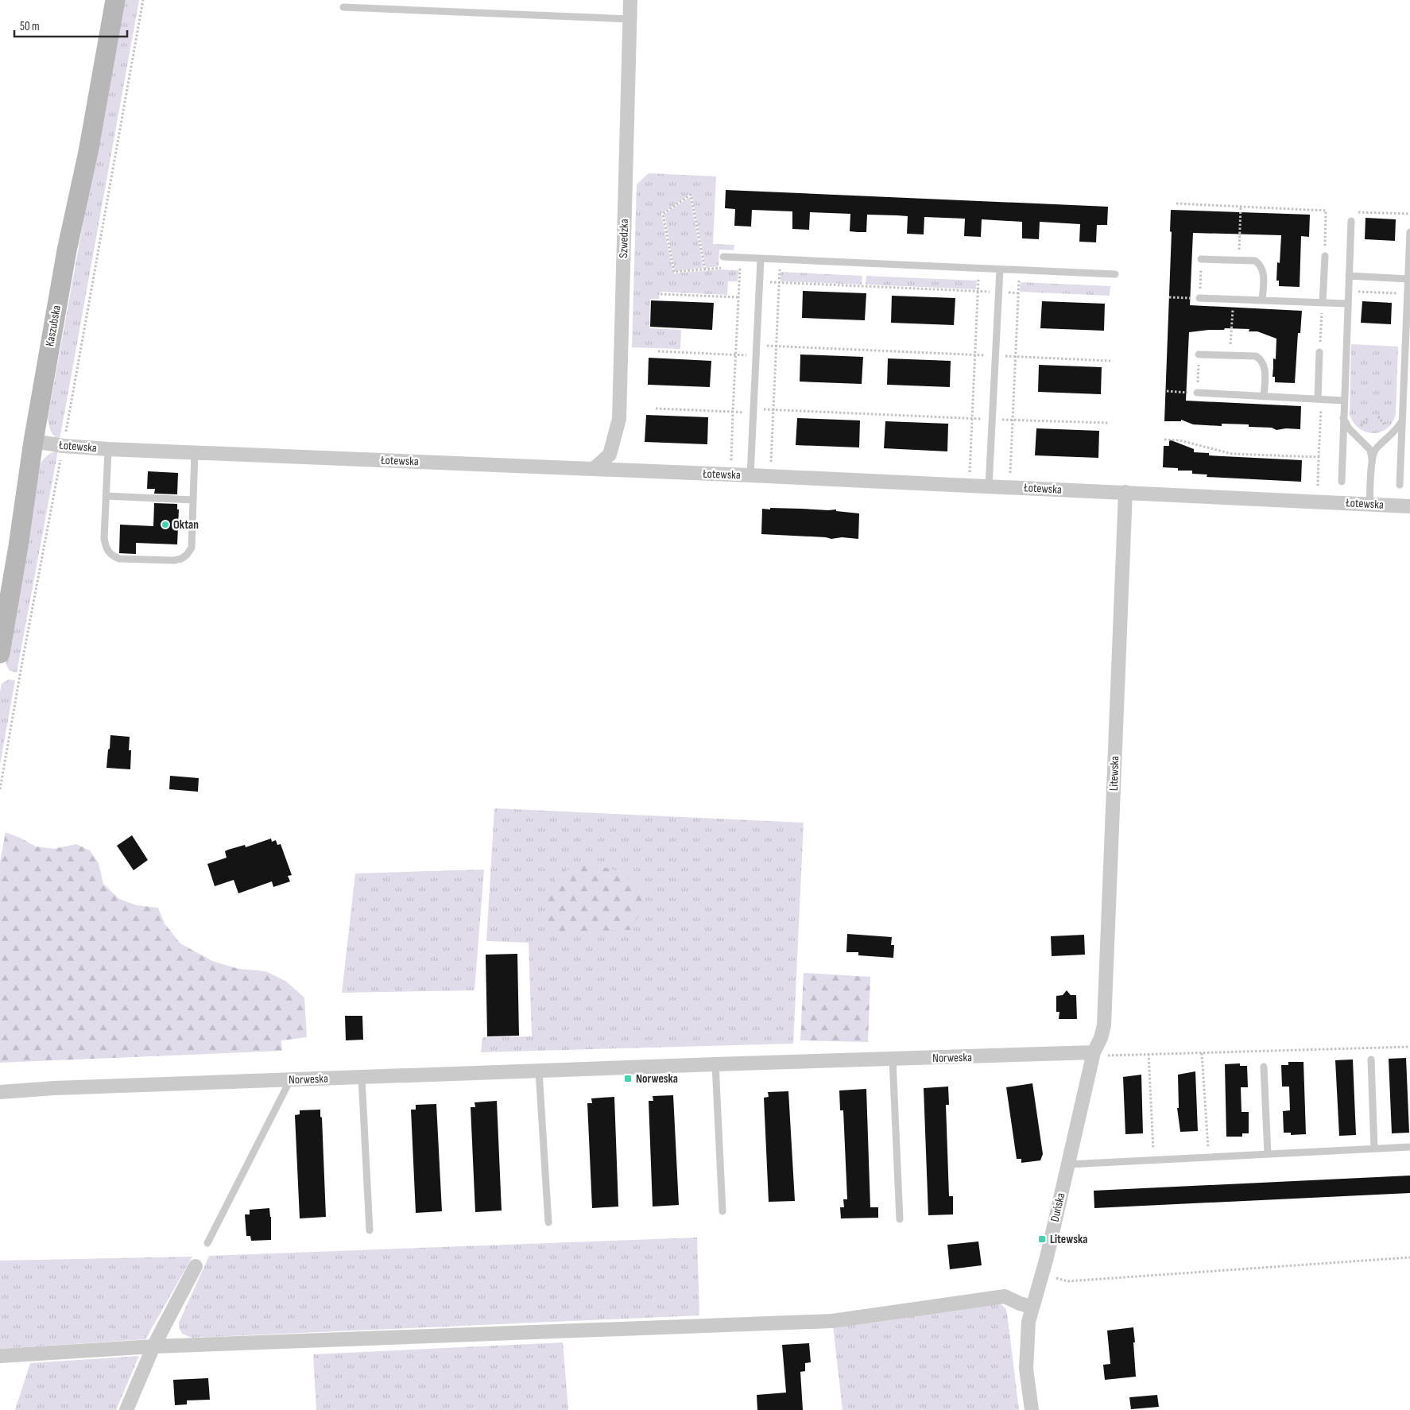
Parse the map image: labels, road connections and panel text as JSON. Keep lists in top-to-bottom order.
{
  "streets": {
    "main road": ["Kaszubska"],
    "street": [
      "Szwedzka",
      "Łotewska",
      "Litewska",
      "Norweska",
      "Duńska"
    ]
  },
  "crossings": [
    ["Szwedzka", "Łotewska"],
    ["Kaszubska", "Łotewska"],
    ["Łotewska", "Litewska"],
    ["Litewska", "Norweska"],
    ["Litewska", "Duńska"],
    ["Norweska", "Duńska"]
  ],
  "places": {
    "other": ["Oktan"],
    "transit": ["Norweska", "Litewska"]
  },
  "scale_bar": "50 m"
}
